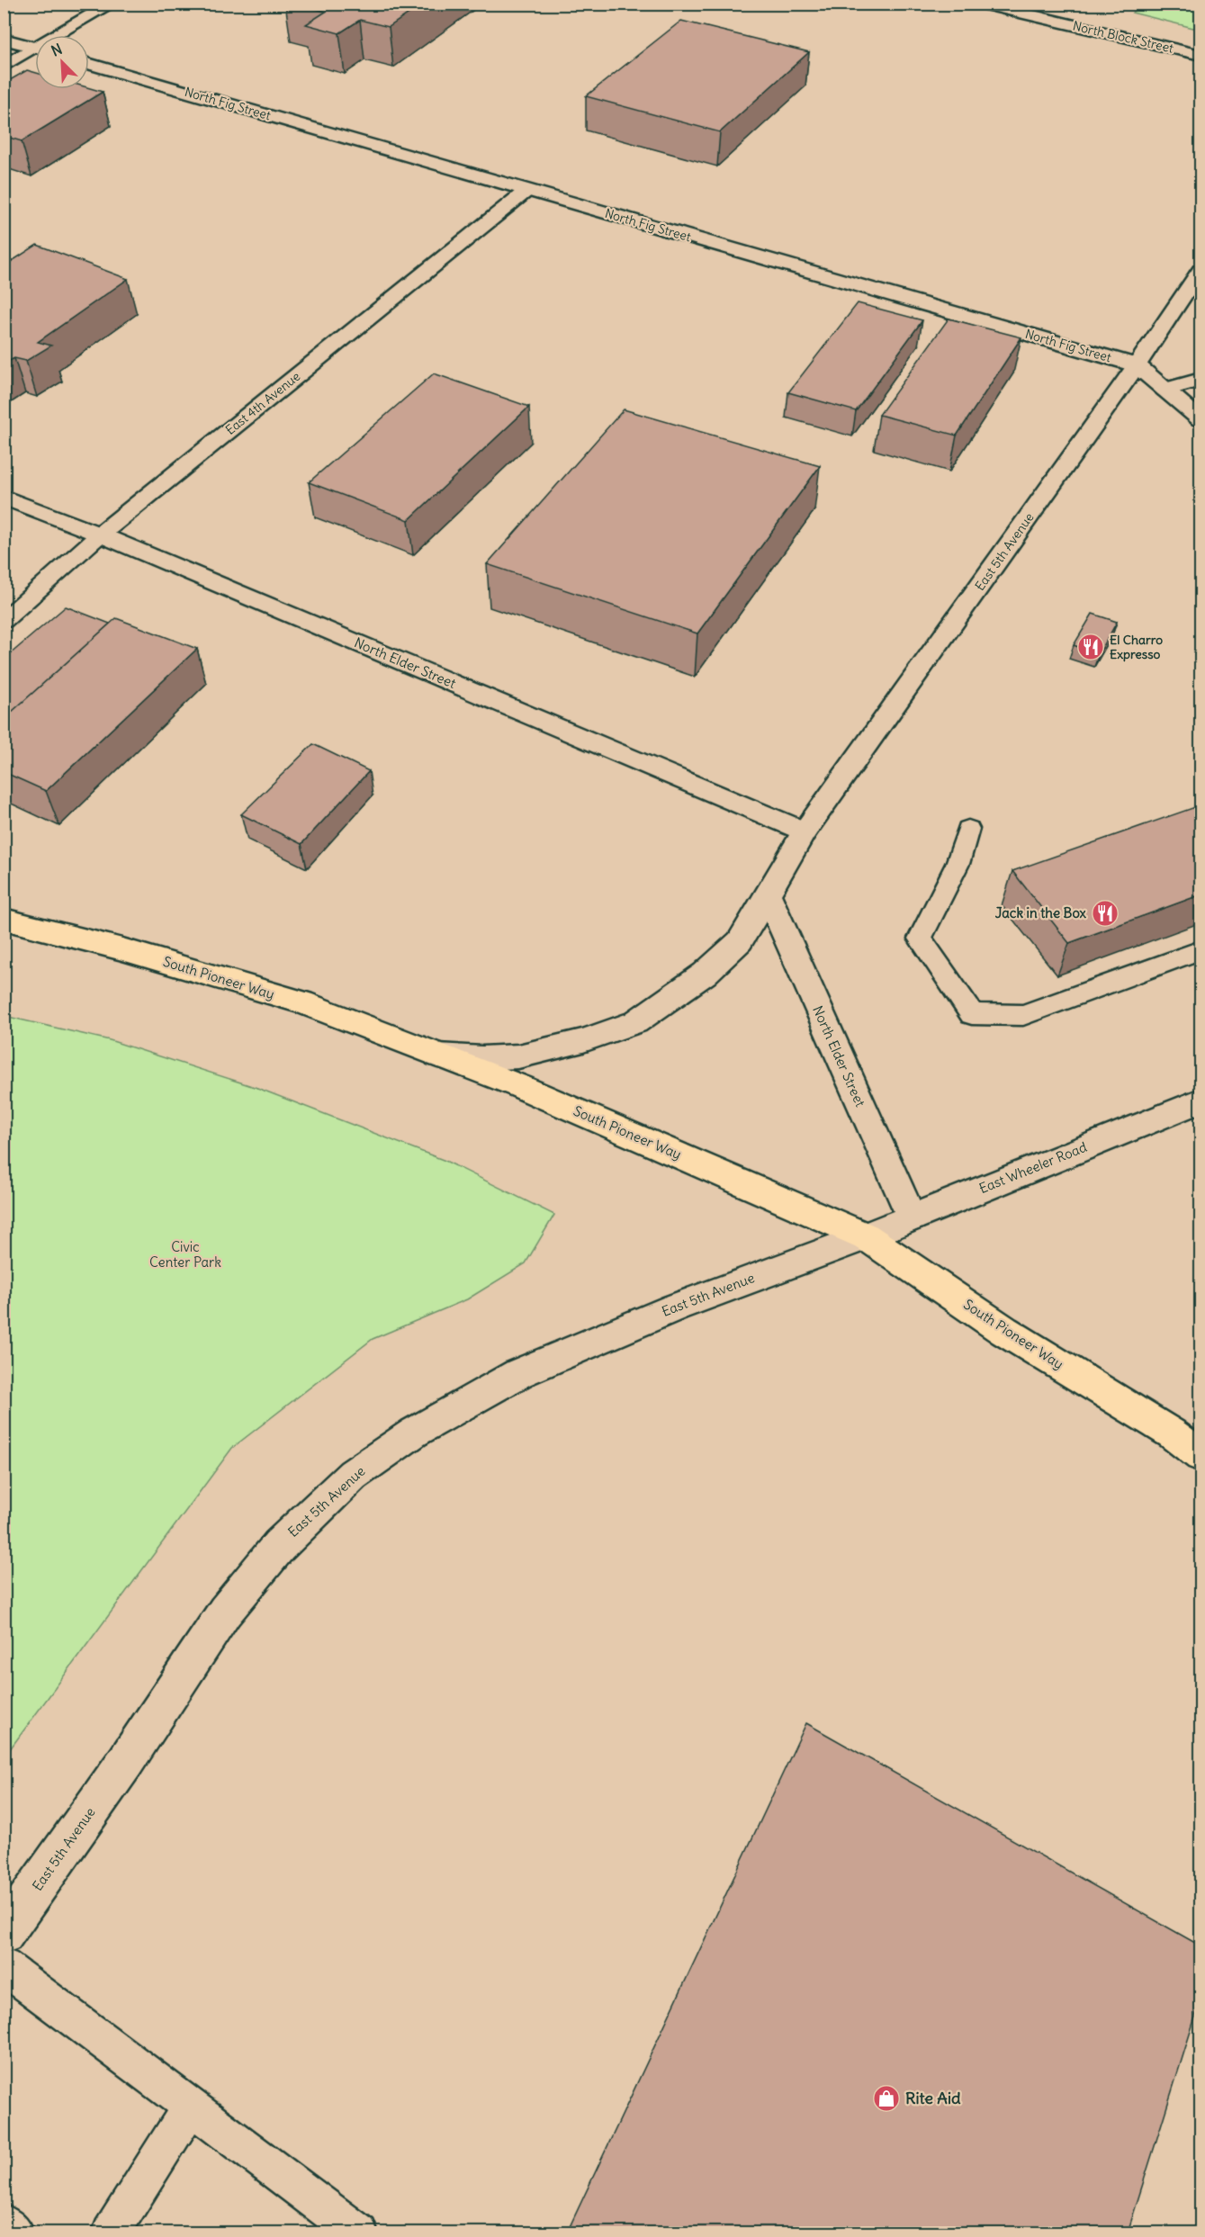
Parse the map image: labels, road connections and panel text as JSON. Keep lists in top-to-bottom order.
{
  "streets": {
    "main road": ["South Pioneer Way"],
    "street": [
      "North Block Street",
      "North Fig Street",
      "East 4th Avenue",
      "East 5th Avenue",
      "North Elder Street",
      "East Wheeler Road"
    ]
  },
  "crossings": [
    ["North Fig Street", "East 4th Avenue"],
    ["North Fig Street", "East 5th Avenue"],
    ["East 4th Avenue", "North Elder Street"],
    ["East 5th Avenue", "North Elder Street"],
    ["East 5th Avenue", "South Pioneer Way"],
    ["East 5th Avenue", "East Wheeler Road"],
    ["North Elder Street", "East Wheeler Road"],
    ["South Pioneer Way", "East Wheeler Road"]
  ],
  "parks": ["Civic Center Park"],
  "places": {
    "restaurant": ["El Charro Expresso", "Jack in the Box"],
    "shop": ["Rite Aid"]
  },
  "north": "top left"
}
